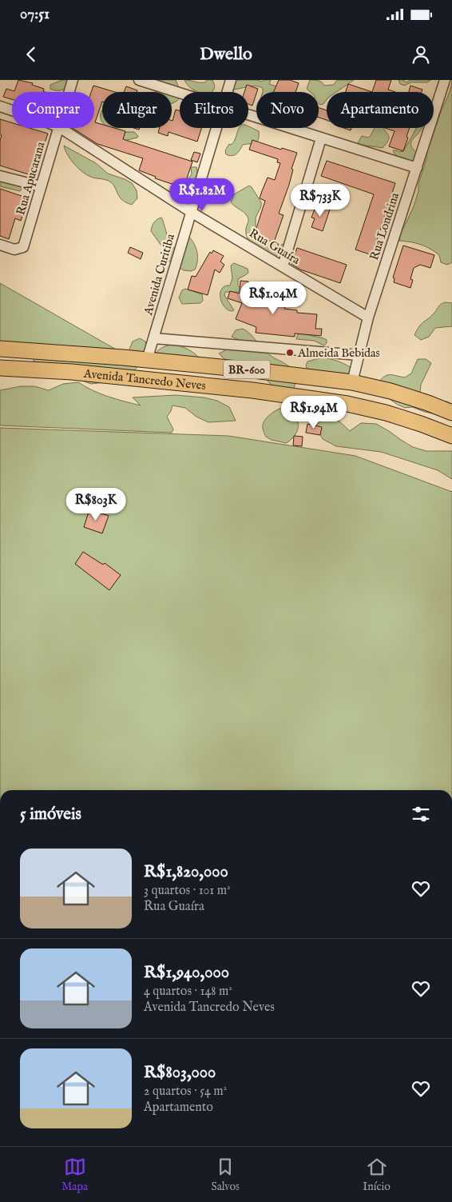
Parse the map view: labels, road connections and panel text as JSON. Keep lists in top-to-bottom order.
{
  "streets": {
    "main road": ["BR-600", "Avenida Tancredo Neves"],
    "street": [
      "Rua Apucarana",
      "Rua Londrina",
      "Rua Guaíra",
      "Avenida Curitiba"
    ]
  },
  "crossings": [
    ["Rua Londrina", "Rua Guaíra"],
    ["Rua Londrina", "Avenida Tancredo Neves"],
    ["Rua Guaíra", "Avenida Curitiba"],
    ["Avenida Curitiba", "Avenida Tancredo Neves"]
  ],
  "places": ["Almeida Bebidas"],
  "page": {
    "status": "07:51",
    "header": "Dwello",
    "chip": [
      "Comprar",
      "Alugar",
      "Filtros",
      "Novo",
      "Apartamento"
    ],
    "price": [
      "R$1.82M",
      "R$733K",
      "R$1.04M",
      "R$1.94M",
      "R$803K"
    ],
    "heading": "5 imóveis",
    "list": [
      {
        "name": "R$1,820,000",
        "note": "3 quartos · 101 m² · Rua Guaíra"
      },
      {
        "name": "R$1,940,000",
        "note": "4 quartos · 148 m² · Avenida Tancredo Neves"
      },
      {
        "name": "R$803,000",
        "note": "2 quartos · 54 m² · Apartamento"
      }
    ],
    "tabs": ["Mapa", "Salvos", "Início"]
  }
}
